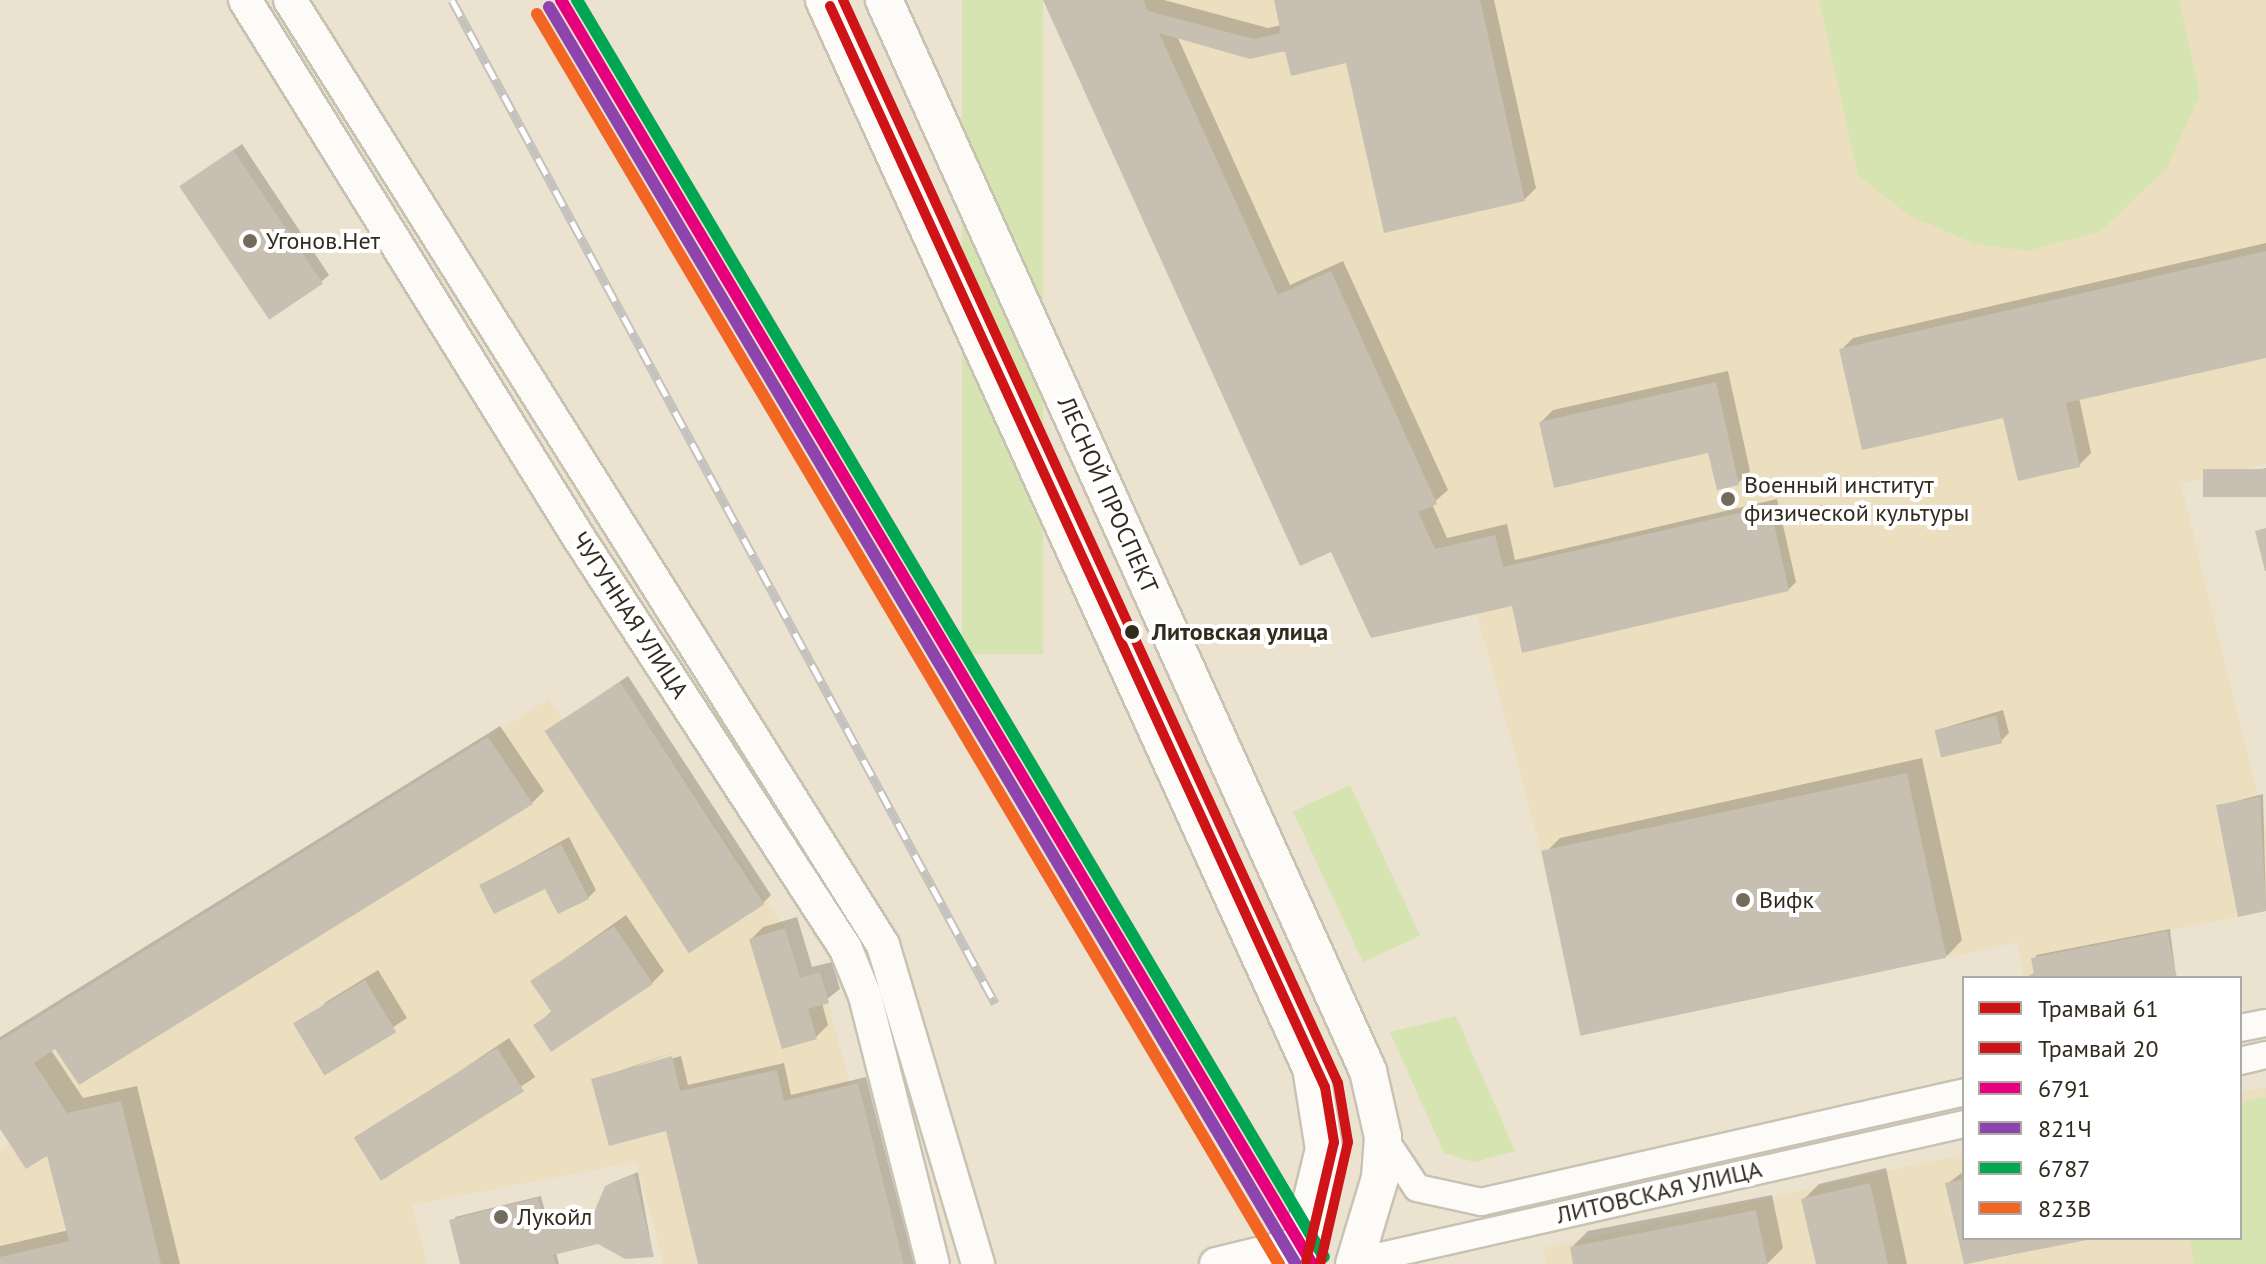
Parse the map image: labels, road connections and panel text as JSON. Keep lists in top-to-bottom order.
{
  "streets": {
    "main road": ["ЛЕСНОЙ ПРОСПЕКТ"],
    "street": ["ЧУГУННАЯ УЛИЦА", "ЛИТОВСКАЯ УЛИЦА"]
  },
  "crossings": [
    ["ЛЕСНОЙ ПРОСПЕКТ", "ЛИТОВСКАЯ УЛИЦА"]
  ],
  "places": [
    "Угонов.Нет",
    "Военный институт физической культуры",
    "Литовская улица",
    "Вифк",
    "Лукойл"
  ],
  "lines": [
    "tram line 61",
    "transit line 6791",
    "transit line 6787",
    "tram line 20",
    "transit line 821Ч",
    "transit line 823В"
  ],
  "legend": [
    "Трамвай 61",
    "Трамвай 20",
    "6791",
    "821Ч",
    "6787",
    "823В"
  ]
}
